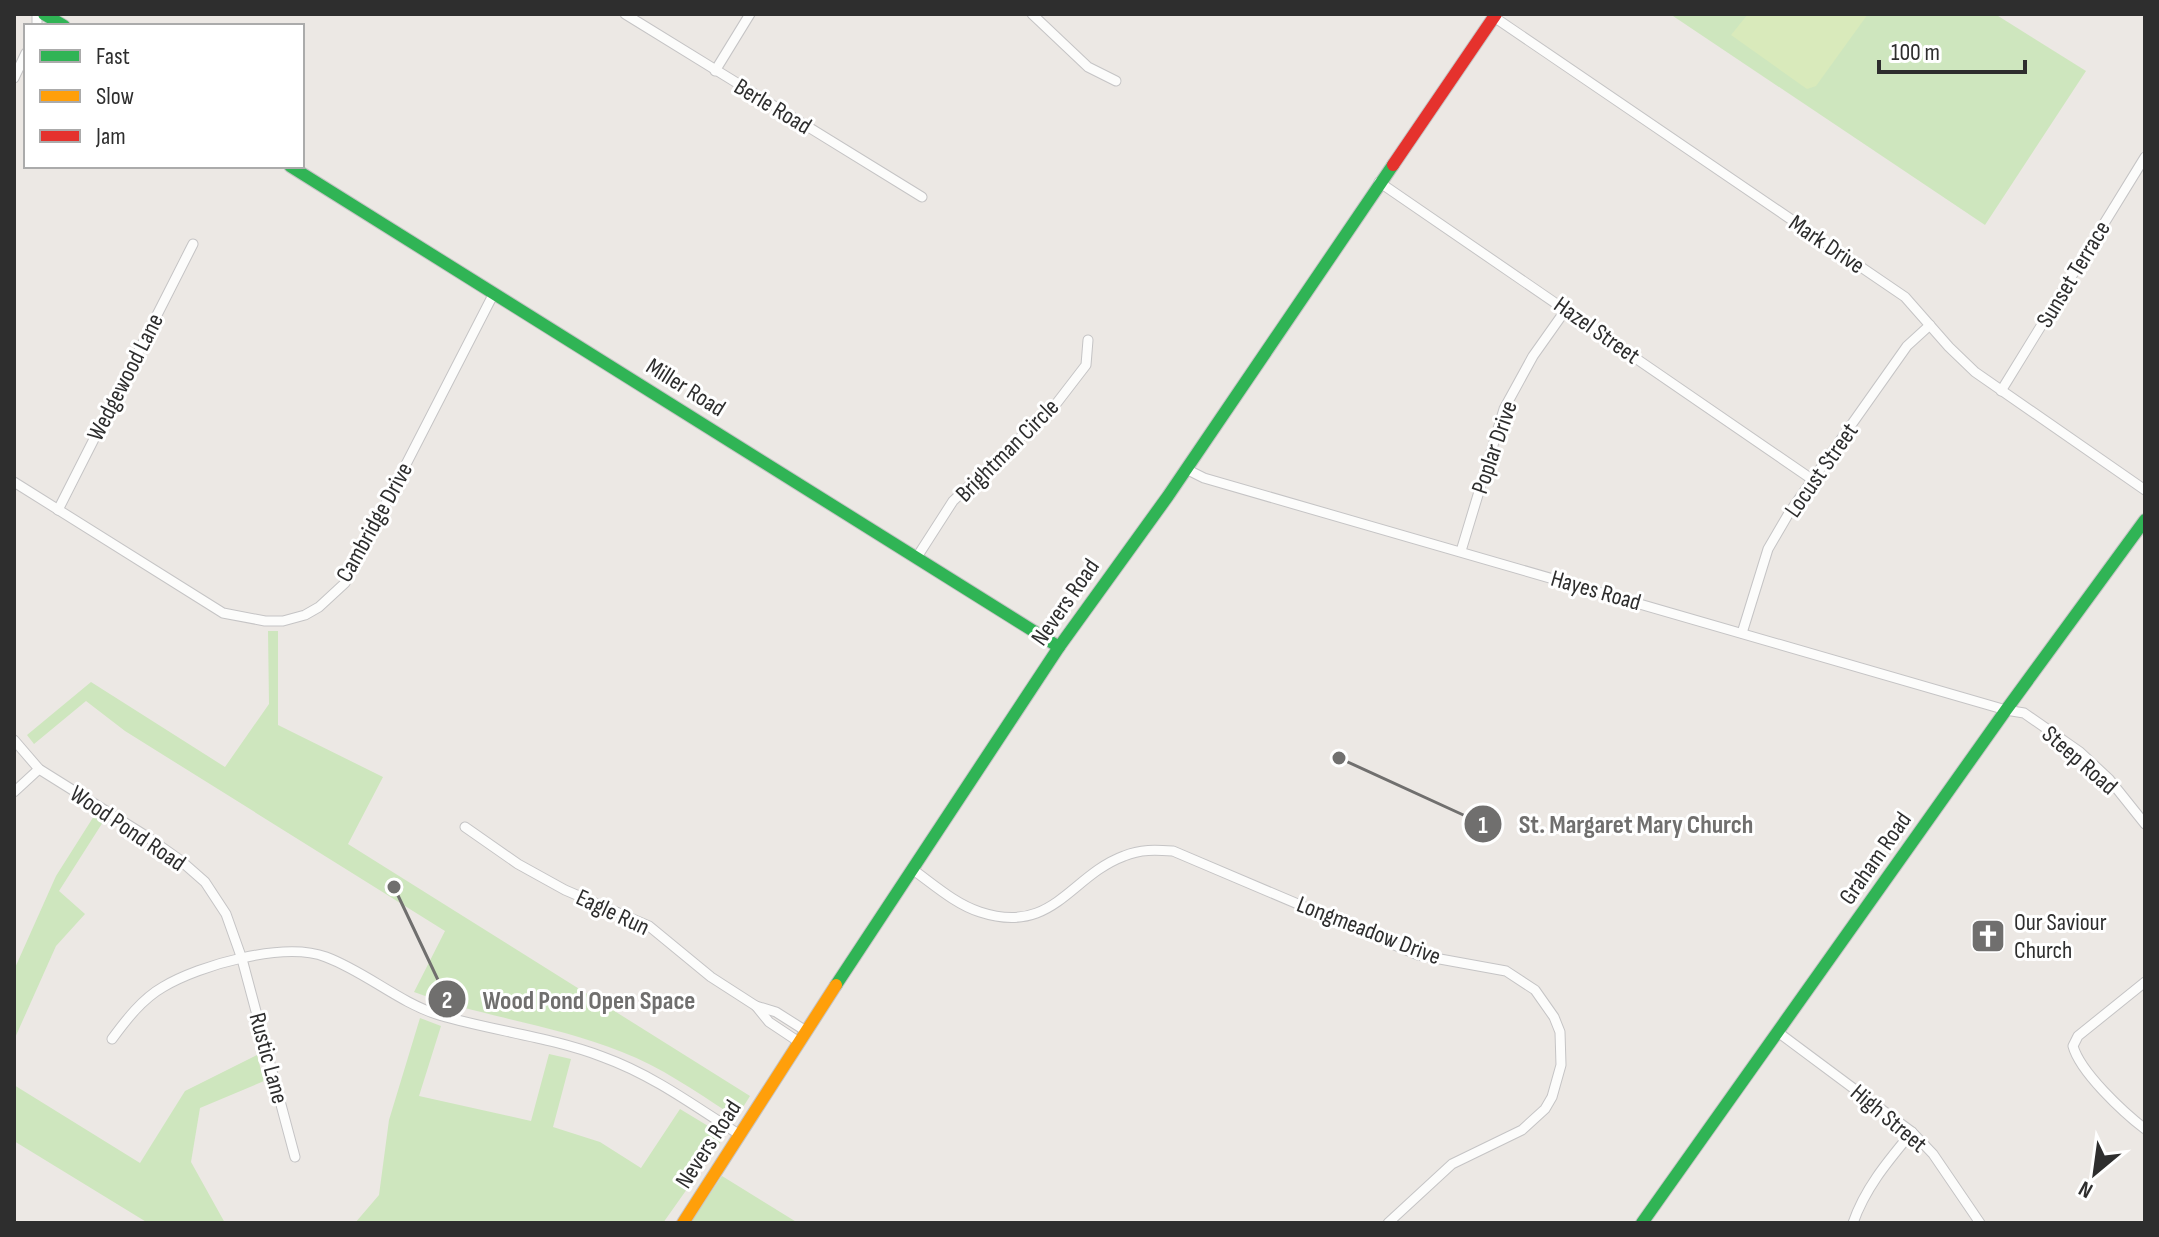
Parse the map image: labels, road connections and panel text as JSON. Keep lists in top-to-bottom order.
{
  "streets": {
    "street": [
      "Berle Road",
      "Mark Drive",
      "Sunset Terrace",
      "Hazel Street",
      "Wedgewood Lane",
      "Miller Road",
      "Poplar Drive",
      "Brightman Circle",
      "Locust Street",
      "Cambridge Drive",
      "Hayes Road",
      "Nevers Road",
      "Steep Road",
      "Wood Pond Road",
      "Graham Road",
      "Eagle Run",
      "Longmeadow Drive",
      "Rustic Lane",
      "High Street"
    ]
  },
  "crossings": [
    ["Mark Drive", "Sunset Terrace"],
    ["Mark Drive", "Locust Street"],
    ["Mark Drive", "Nevers Road"],
    ["Hazel Street", "Poplar Drive"],
    ["Hazel Street", "Locust Street"],
    ["Hazel Street", "Nevers Road"],
    ["Wedgewood Lane", "Cambridge Drive"],
    ["Miller Road", "Brightman Circle"],
    ["Miller Road", "Cambridge Drive"],
    ["Miller Road", "Nevers Road"],
    ["Poplar Drive", "Hayes Road"],
    ["Locust Street", "Hayes Road"],
    ["Hayes Road", "Nevers Road"],
    ["Hayes Road", "Steep Road"],
    ["Hayes Road", "Graham Road"],
    ["Nevers Road", "Eagle Run"],
    ["Nevers Road", "Longmeadow Drive"],
    ["Steep Road", "Graham Road"],
    ["Wood Pond Road", "Rustic Lane"],
    ["Graham Road", "High Street"]
  ],
  "places": {
    "other": ["St. Margaret Mary Church", "Wood Pond Open Space"],
    "church": ["Our Saviour Church"]
  },
  "legend": ["Fast", "Slow", "Jam"],
  "scale_bar": "100 m",
  "north": "bottom left"
}
